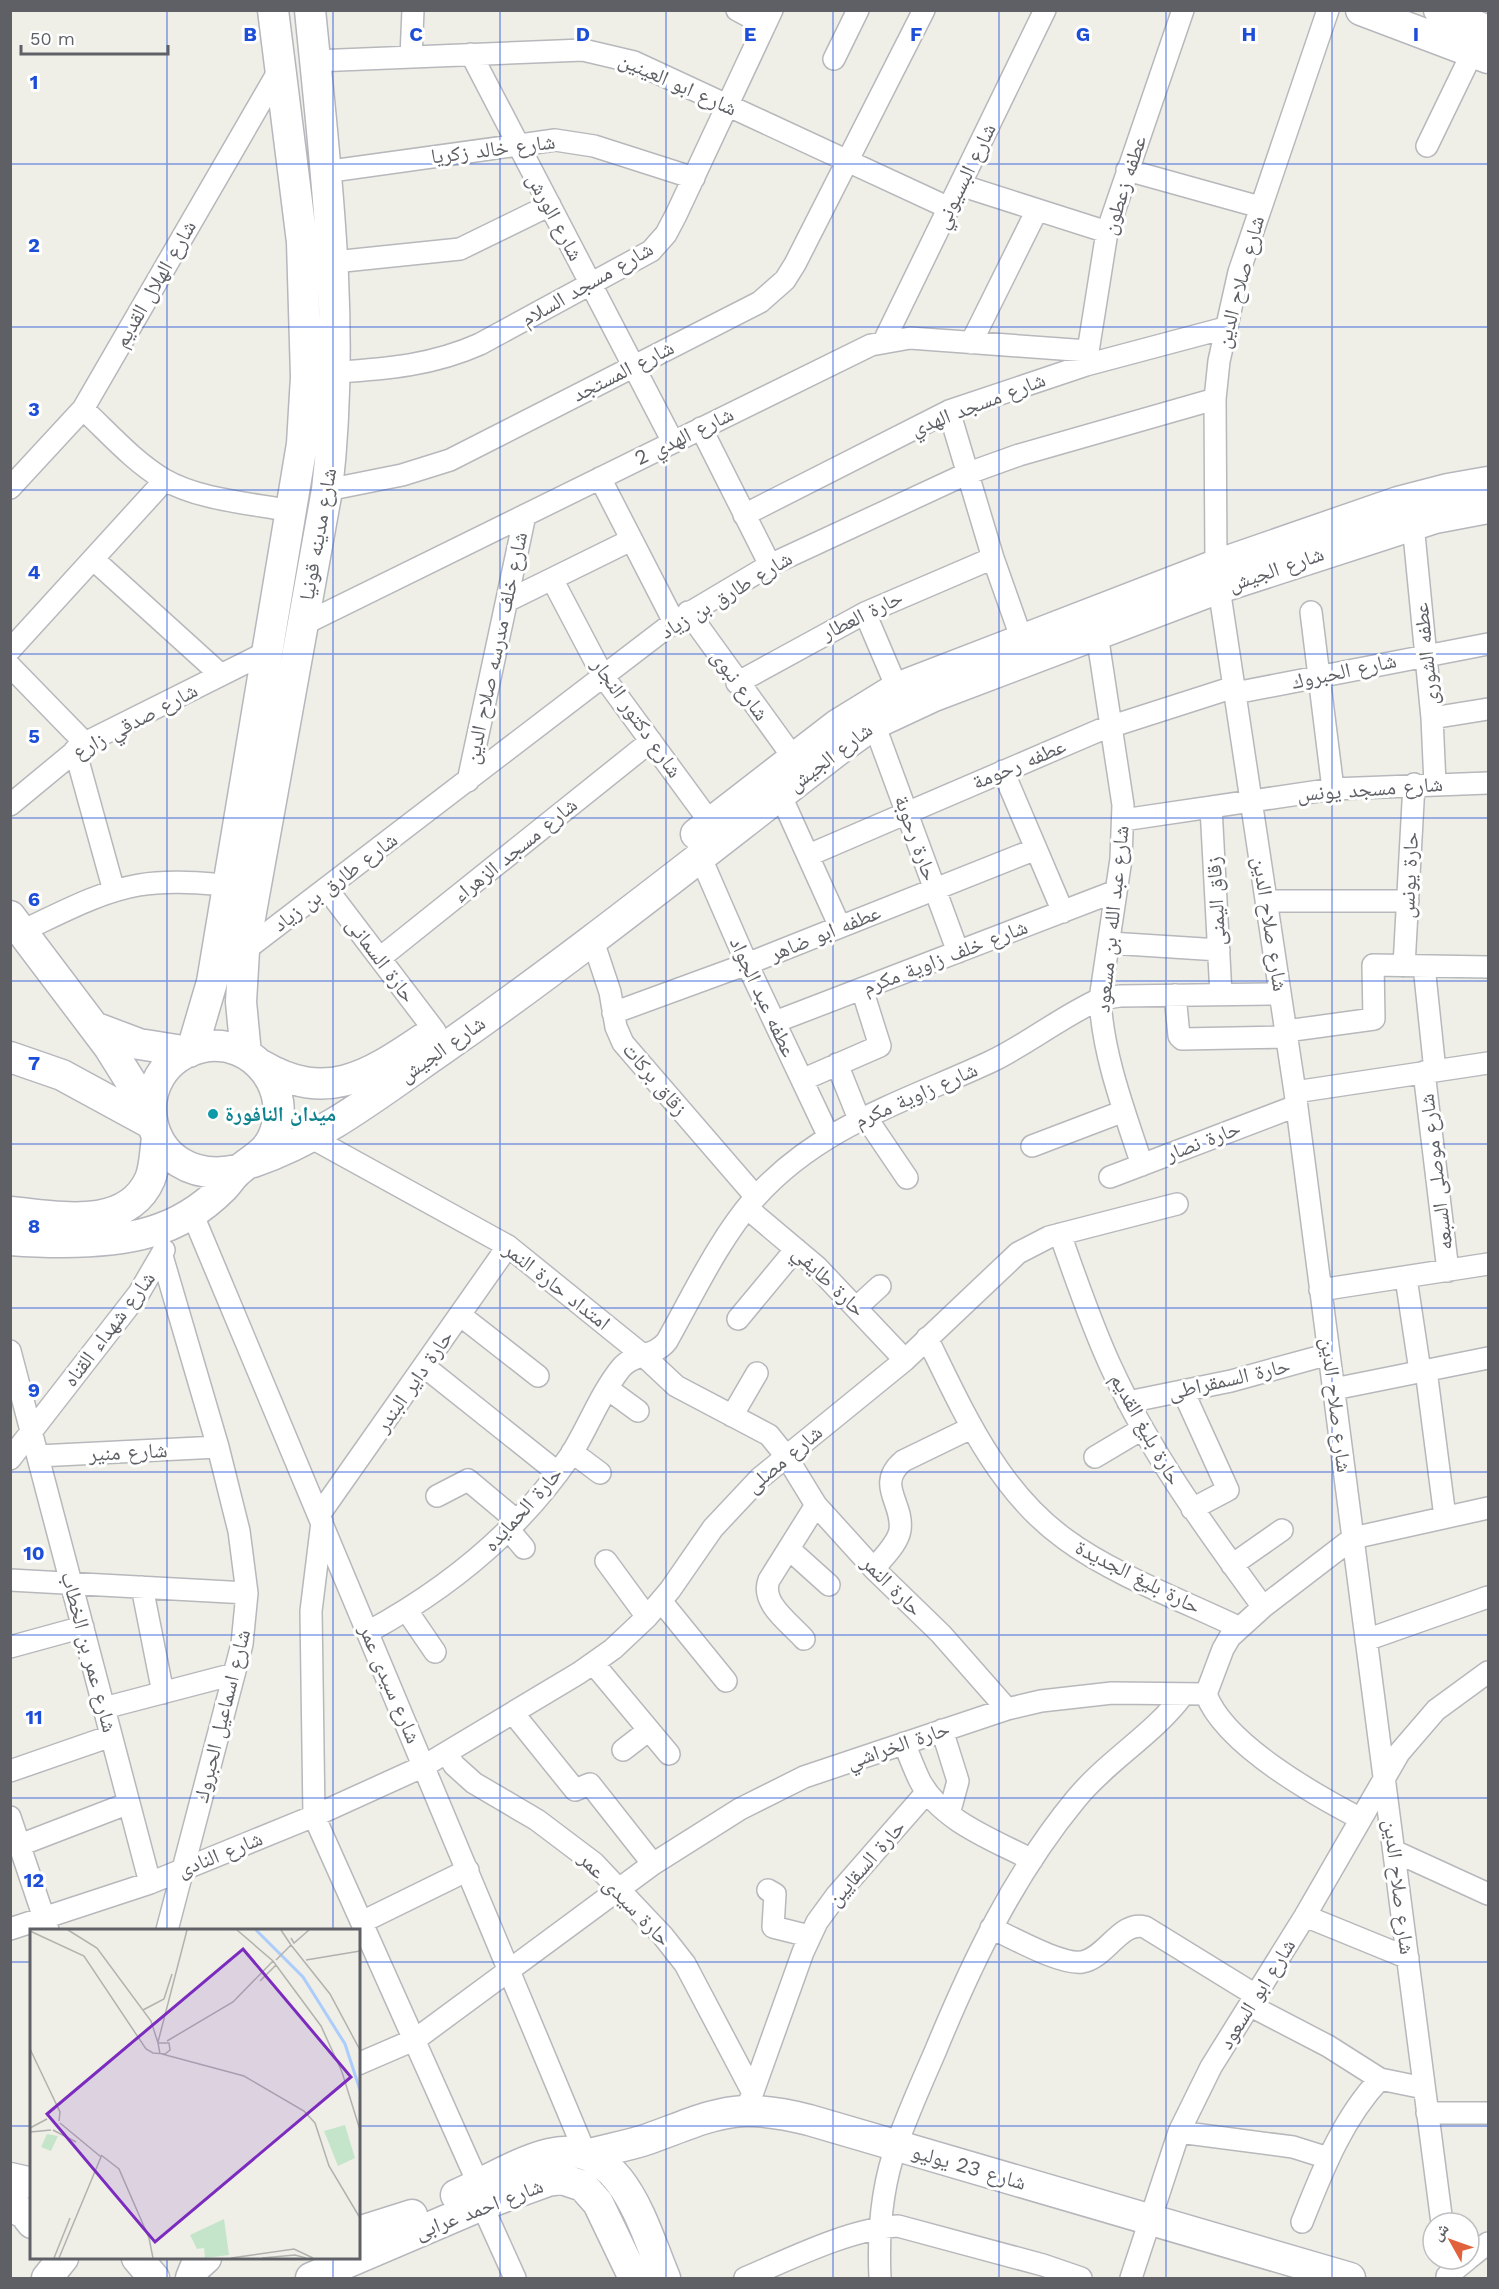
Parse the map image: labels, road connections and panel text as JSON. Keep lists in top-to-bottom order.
{
  "streets": {
    "main road": [
      "شارع مدينه قونيا",
      "شارع الجيش",
      "شارع 23 يوليو",
      "شارع احمد عرابى"
    ],
    "street": [
      "شارع ابو العينين",
      "شارع خالد زكريا",
      "شارع البسيوني",
      "عطفه زعطون",
      "شارع الورش",
      "شارع صلاح الدين",
      "شارع الهلال القديم",
      "شارع مسجد السلام",
      "شارع المستجد",
      "شارع مسجد الهدي",
      "شارع الهدي 2",
      "شارع طارق بن زياد",
      "حارة العطار",
      "شارع خلف مدرسه صلاح الدين",
      "عطفه الشورى",
      "شارع الحبروك",
      "شارع نبوى",
      "شارع دكتور النجار",
      "شارع صدقي زارع",
      "عطفه رحومة",
      "شارع مسجد يونس",
      "حارة رحوبة",
      "شارع مسجد الزهراء",
      "حارة يونس",
      "زقاق اليمنى",
      "شارع عبد الله بن مسعود",
      "عطفه ابو ضاهر",
      "شارع خلف زاوية مكرم",
      "حارة السمانى",
      "عطفه عبد الجواد",
      "زقاق بركات",
      "شارع زاوية مكرم",
      "حارة نصار",
      "شارع موصلى السبعه",
      "حارة طايفي",
      "امتداد حارة النمر",
      "شارع شهداء القناه",
      "حارة السمقراطى",
      "حارة داير البندر",
      "حارة بليغ القديم",
      "شارع منير",
      "شارع مصلى",
      "حارة الحمايده",
      "حارة بليغ الجديدة",
      "حارة النمر",
      "شارع عمر بن الخطاب",
      "شارع سيدى عمر",
      "شارع اسماعيل الحبروك",
      "حارة الخراشي",
      "شارع النادى",
      "حارة السقايين",
      "حارة سيدى عمر",
      "شارع ابو السعود"
    ]
  },
  "crossings": [
    ["شارع ابو العينين", "شارع البسيوني"],
    ["شارع ابو العينين", "شارع الورش"],
    ["شارع ابو العينين", "شارع مسجد السلام"],
    ["شارع ابو العينين", "شارع المستجد"],
    ["شارع ابو العينين", "شارع مدينه قونيا"],
    ["شارع خالد زكريا", "شارع الورش"],
    ["شارع خالد زكريا", "شارع مسجد السلام"],
    ["شارع خالد زكريا", "شارع مدينه قونيا"],
    ["شارع البسيوني", "شارع الهدي 2"],
    ["عطفه زعطون", "شارع مسجد الهدي"],
    ["عطفه زعطون", "شارع الهدي 2"],
    ["شارع الورش", "شارع مسجد السلام"],
    ["شارع الورش", "شارع المستجد"],
    ["شارع الورش", "شارع الهدي 2"],
    ["شارع صلاح الدين", "شارع مسجد الهدي"],
    ["شارع صلاح الدين", "شارع الجيش"],
    ["شارع صلاح الدين", "شارع طارق بن زياد"],
    ["شارع صلاح الدين", "شارع الحبروك"],
    ["شارع صلاح الدين", "عطفه رحومة"],
    ["شارع صلاح الدين", "شارع مسجد يونس"],
    ["شارع صلاح الدين", "شارع زاوية مكرم"],
    ["شارع صلاح الدين", "حارة نصار"],
    ["شارع صلاح الدين", "حارة السمقراطى"],
    ["شارع صلاح الدين", "شارع ابو السعود"],
    ["شارع الهلال القديم", "شارع مدينه قونيا"],
    ["شارع مسجد السلام", "شارع مدينه قونيا"],
    ["شارع المستجد", "شارع مدينه قونيا"],
    ["شارع مسجد الهدي", "شارع الهدي 2"],
    ["شارع الهدي 2", "شارع مدينه قونيا"],
    ["شارع الهدي 2", "شارع خلف مدرسه صلاح الدين"],
    ["شارع الهدي 2", "شارع نبوى"],
    ["شارع مدينه قونيا", "شارع الجيش"],
    ["شارع مدينه قونيا", "شارع طارق بن زياد"],
    ["شارع مدينه قونيا", "شارع صدقي زارع"],
    ["شارع الجيش", "عطفه الشورى"],
    ["شارع الجيش", "شارع نبوى"],
    ["شارع الجيش", "شارع دكتور النجار"],
    ["شارع الجيش", "حارة رحوبة"],
    ["شارع الجيش", "شارع عبد الله بن مسعود"],
    ["شارع الجيش", "حارة السمانى"],
    ["شارع الجيش", "عطفه عبد الجواد"],
    ["شارع الجيش", "زقاق بركات"],
    ["شارع الجيش", "امتداد حارة النمر"],
    ["شارع الجيش", "شارع شهداء القناه"],
    ["شارع الجيش", "شارع سيدى عمر"],
    ["شارع طارق بن زياد", "شارع خلف مدرسه صلاح الدين"],
    ["شارع طارق بن زياد", "شارع نبوى"],
    ["شارع طارق بن زياد", "شارع دكتور النجار"],
    ["شارع طارق بن زياد", "حارة السمانى"],
    ["حارة العطار", "شارع نبوى"],
    ["عطفه الشورى", "شارع الحبروك"],
    ["عطفه الشورى", "شارع مسجد يونس"],
    ["شارع الحبروك", "عطفه رحومة"],
    ["شارع دكتور النجار", "شارع مسجد الزهراء"],
    ["عطفه رحومة", "حارة رحوبة"],
    ["عطفه رحومة", "شارع عبد الله بن مسعود"],
    ["شارع مسجد يونس", "حارة يونس"],
    ["شارع مسجد يونس", "زقاق اليمنى"],
    ["شارع مسجد يونس", "شارع عبد الله بن مسعود"],
    ["حارة رحوبة", "عطفه ابو ضاهر"],
    ["حارة رحوبة", "شارع خلف زاوية مكرم"],
    ["شارع مسجد الزهراء", "حارة السمانى"],
    ["حارة يونس", "حارة نصار"],
    ["حارة يونس", "شارع موصلى السبعه"],
    ["زقاق اليمنى", "شارع زاوية مكرم"],
    ["شارع عبد الله بن مسعود", "شارع خلف زاوية مكرم"],
    ["شارع عبد الله بن مسعود", "شارع زاوية مكرم"],
    ["شارع عبد الله بن مسعود", "حارة نصار"],
    ["عطفه ابو ضاهر", "عطفه عبد الجواد"],
    ["عطفه ابو ضاهر", "زقاق بركات"],
    ["شارع خلف زاوية مكرم", "عطفه عبد الجواد"],
    ["عطفه عبد الجواد", "شارع زاوية مكرم"],
    ["زقاق بركات", "شارع زاوية مكرم"],
    ["زقاق بركات", "حارة طايفي"],
    ["شارع زاوية مكرم", "حارة طايفي"],
    ["شارع زاوية مكرم", "امتداد حارة النمر"],
    ["شارع زاوية مكرم", "حارة الحمايده"],
    ["حارة نصار", "شارع موصلى السبعه"],
    ["حارة طايفي", "شارع مصلى"],
    ["امتداد حارة النمر", "حارة داير البندر"],
    ["امتداد حارة النمر", "شارع مصلى"],
    ["امتداد حارة النمر", "حارة الحمايده"],
    ["امتداد حارة النمر", "حارة النمر"],
    ["شارع شهداء القناه", "شارع عمر بن الخطاب"],
    ["شارع شهداء القناه", "شارع سيدى عمر"],
    ["شارع شهداء القناه", "شارع اسماعيل الحبروك"],
    ["حارة السمقراطى", "حارة بليغ القديم"],
    ["حارة داير البندر", "شارع سيدى عمر"],
    ["حارة بليغ القديم", "شارع مصلى"],
    ["شارع منير", "شارع عمر بن الخطاب"],
    ["شارع منير", "شارع اسماعيل الحبروك"],
    ["شارع مصلى", "حارة بليغ الجديدة"],
    ["شارع مصلى", "حارة النمر"],
    ["شارع مصلى", "شارع سيدى عمر"],
    ["شارع مصلى", "شارع النادى"],
    ["شارع مصلى", "حارة سيدى عمر"],
    ["حارة الحمايده", "شارع سيدى عمر"],
    ["حارة النمر", "حارة الخراشي"],
    ["شارع عمر بن الخطاب", "شارع النادى"],
    ["شارع سيدى عمر", "حارة الخراشي"],
    ["شارع سيدى عمر", "شارع النادى"],
    ["شارع سيدى عمر", "شارع 23 يوليو"],
    ["شارع سيدى عمر", "شارع احمد عرابى"],
    ["شارع اسماعيل الحبروك", "شارع النادى"],
    ["حارة الخراشي", "حارة سيدى عمر"],
    ["حارة السقايين", "حارة سيدى عمر"],
    ["حارة السقايين", "شارع 23 يوليو"],
    ["حارة سيدى عمر", "شارع 23 يوليو"],
    ["شارع ابو السعود", "شارع 23 يوليو"],
    ["شارع 23 يوليو", "شارع احمد عرابى"]
  ],
  "places": ["ميدان النافورة"],
  "scale_bar": "50 m",
  "north": "top left",
  "grid": {
    "columns": [
      "B",
      "C",
      "D",
      "E",
      "F",
      "G",
      "H",
      "I"
    ],
    "rows": [
      "1",
      "2",
      "3",
      "4",
      "5",
      "6",
      "7",
      "8",
      "9",
      "10",
      "11",
      "12"
    ]
  }
}
